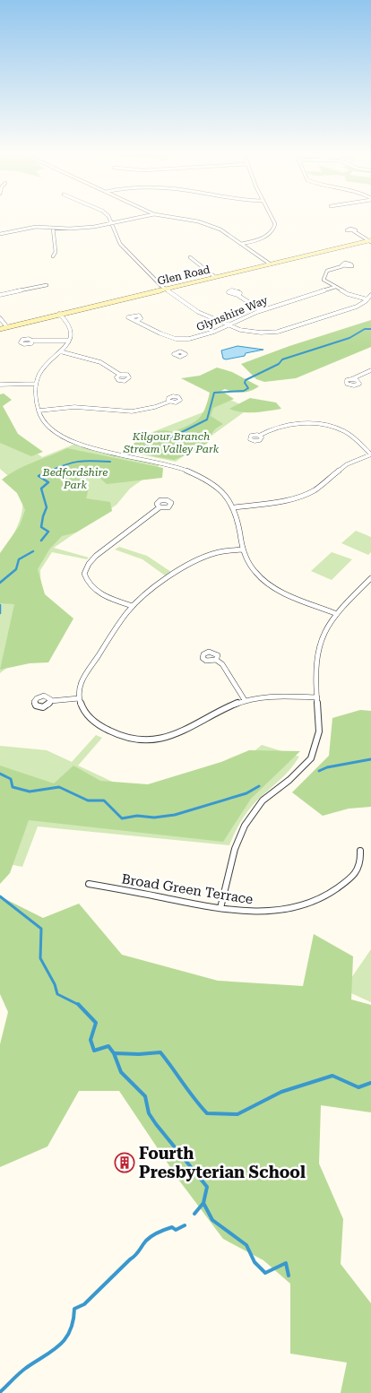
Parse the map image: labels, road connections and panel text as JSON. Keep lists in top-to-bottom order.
{
  "streets": {
    "main road": ["Glen Road"],
    "street": ["Glynshire Way", "Broad Green Terrace"]
  },
  "parks": ["Kilgour Branch Stream Valley Park", "Bedfordshire Park"],
  "places": {
    "building": ["Fourth Presbyterian School"]
  }
}
